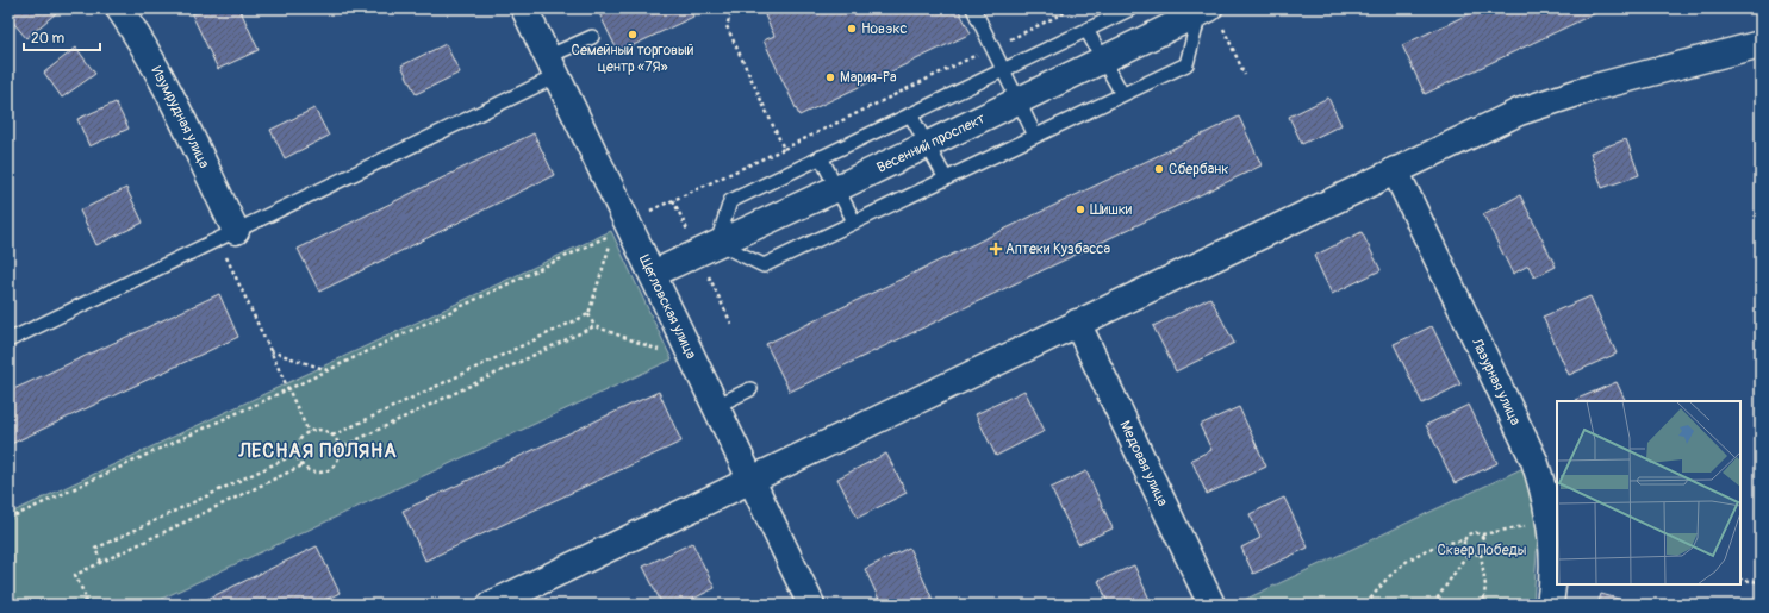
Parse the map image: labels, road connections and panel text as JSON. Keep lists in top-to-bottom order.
{
  "streets": {
    "street": [
      "Изумрудная улица",
      "Весенний проспект",
      "Щегловская улица",
      "Лазурная улица",
      "Медовая улица"
    ]
  },
  "crossings": [
    ["Весенний проспект", "Щегловская улица"]
  ],
  "districts": ["ЛЕСНАЯ ПОЛЯНА"],
  "parks": ["Сквер Победы"],
  "places": {
    "other": [
      "Новэкс",
      "Семейный торговый центр «7Я»",
      "Мария-Ра",
      "Сбербанк",
      "Шишки"
    ],
    "health": ["Аптеки Кузбасса"]
  },
  "scale_bar": "20 m"
}
